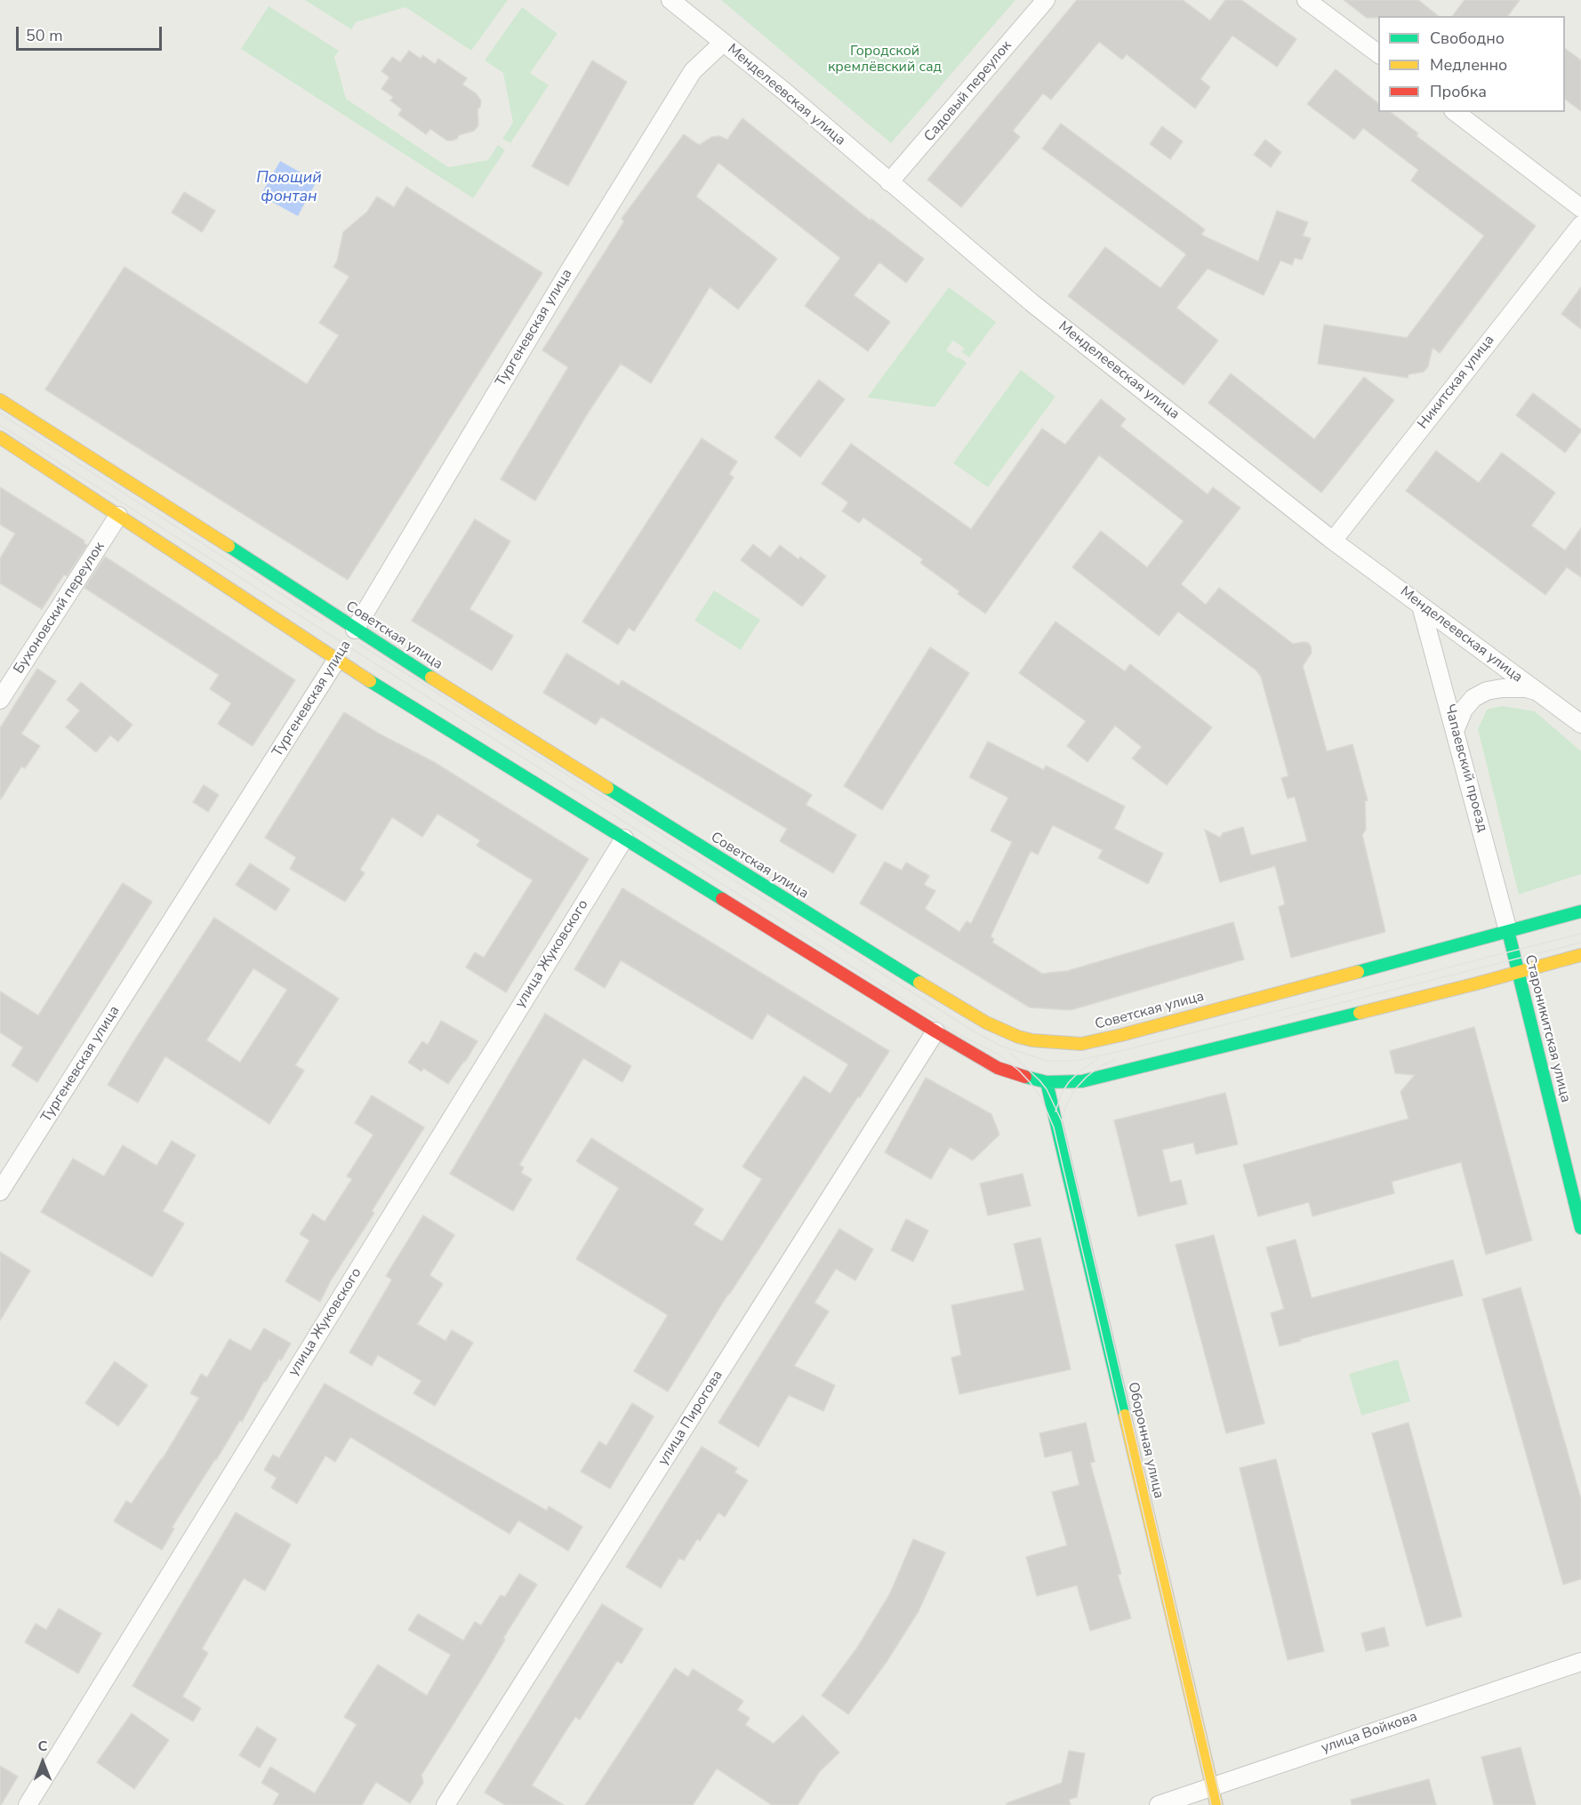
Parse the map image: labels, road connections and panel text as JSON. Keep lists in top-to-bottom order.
{
  "streets": {
    "main road": ["Советская улица", "Староникитская улица", "Оборонная улица"],
    "street": [
      "Садовый переулок",
      "Менделеевская улица",
      "Тургеневская улица",
      "Никитская улица",
      "Бухоновский переулок",
      "Чапаевский проезд",
      "улица Жуковского",
      "улица Пирогова",
      "улица Войкова"
    ]
  },
  "crossings": [
    ["Садовый переулок", "Менделеевская улица"],
    ["Менделеевская улица", "Тургеневская улица"],
    ["Менделеевская улица", "Никитская улица"],
    ["Менделеевская улица", "Чапаевский проезд"],
    ["Тургеневская улица", "Советская улица"],
    ["Советская улица", "Чапаевский проезд"],
    ["Советская улица", "Староникитская улица"],
    ["Чапаевский проезд", "Староникитская улица"],
    ["Оборонная улица", "улица Войкова"]
  ],
  "water": ["Поющий фонтан"],
  "parks": ["Городской кремлёвский сад"],
  "legend": ["Свободно", "Медленно", "Пробка"],
  "scale_bar": "50 m",
  "north": "top"
}
